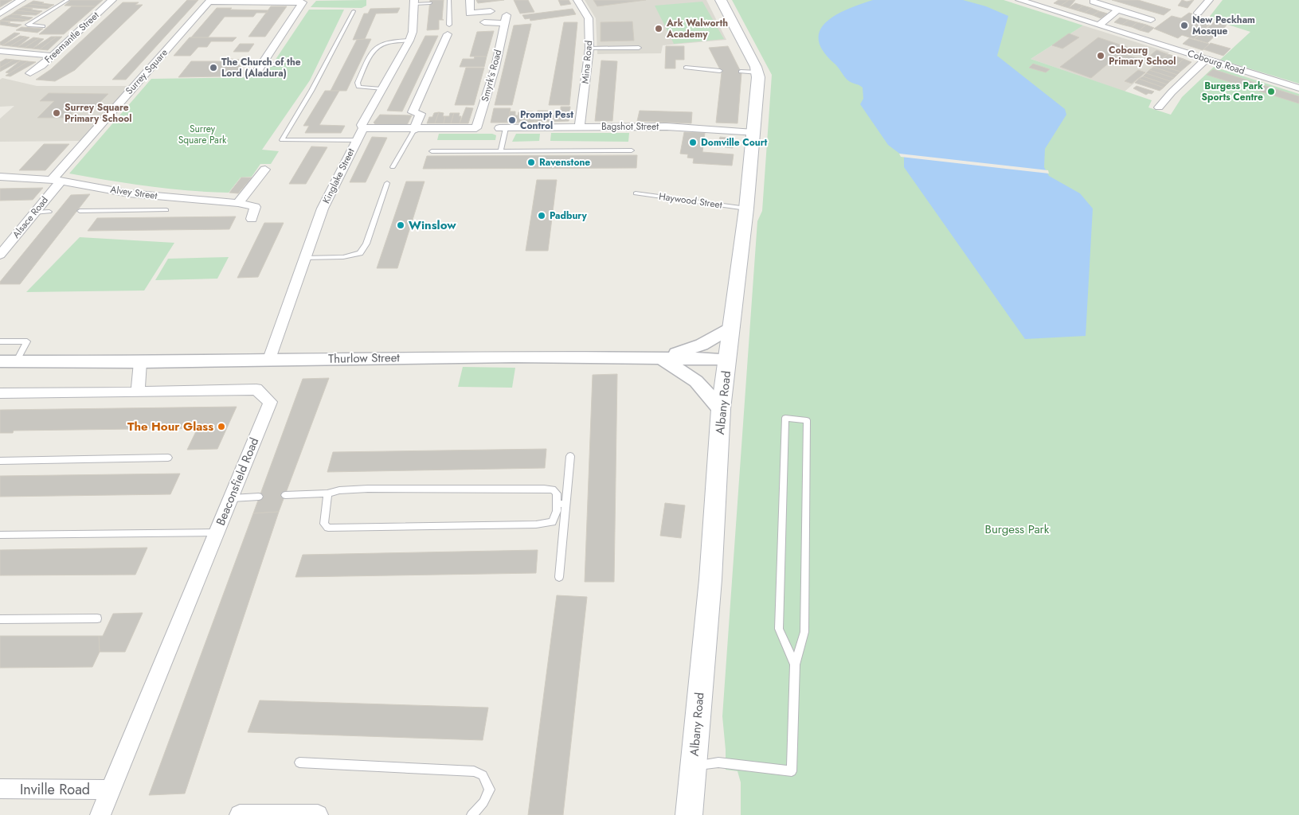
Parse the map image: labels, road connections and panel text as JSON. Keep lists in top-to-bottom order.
{
  "streets": {
    "main road": ["Albany Road"],
    "street": [
      "Freemantle Street",
      "Mina Road",
      "Cobourg Road",
      "Surrey Square",
      "Smyrk's Road",
      "Bagshot Street",
      "Kinglake Street",
      "Alvey Street",
      "Alsace Road",
      "Thurlow Street",
      "Beaconsfield Road",
      "Inville Road"
    ],
    "lane": ["Haywood Street"]
  },
  "crossings": [
    ["Mina Road", "Bagshot Street"],
    ["Surrey Square", "Alvey Street"],
    ["Surrey Square", "Alsace Road"],
    ["Bagshot Street", "Albany Road"],
    ["Kinglake Street", "Thurlow Street"],
    ["Alvey Street", "Alsace Road"],
    ["Haywood Street", "Albany Road"],
    ["Thurlow Street", "Albany Road"],
    ["Beaconsfield Road", "Inville Road"]
  ],
  "parks": ["Surrey Square Park", "Burgess Park"],
  "places": [
    "New Peckham Mosque",
    "Ark Walworth Academy",
    "Cobourg Primary School",
    "The Church of the Lord (Aladura)",
    "Burgess Park Sports Centre",
    "Surrey Square Primary School",
    "Prompt Pest Control",
    "Domville Court",
    "Ravenstone",
    "Padbury",
    "Winslow",
    "The Hour Glass"
  ]
}
